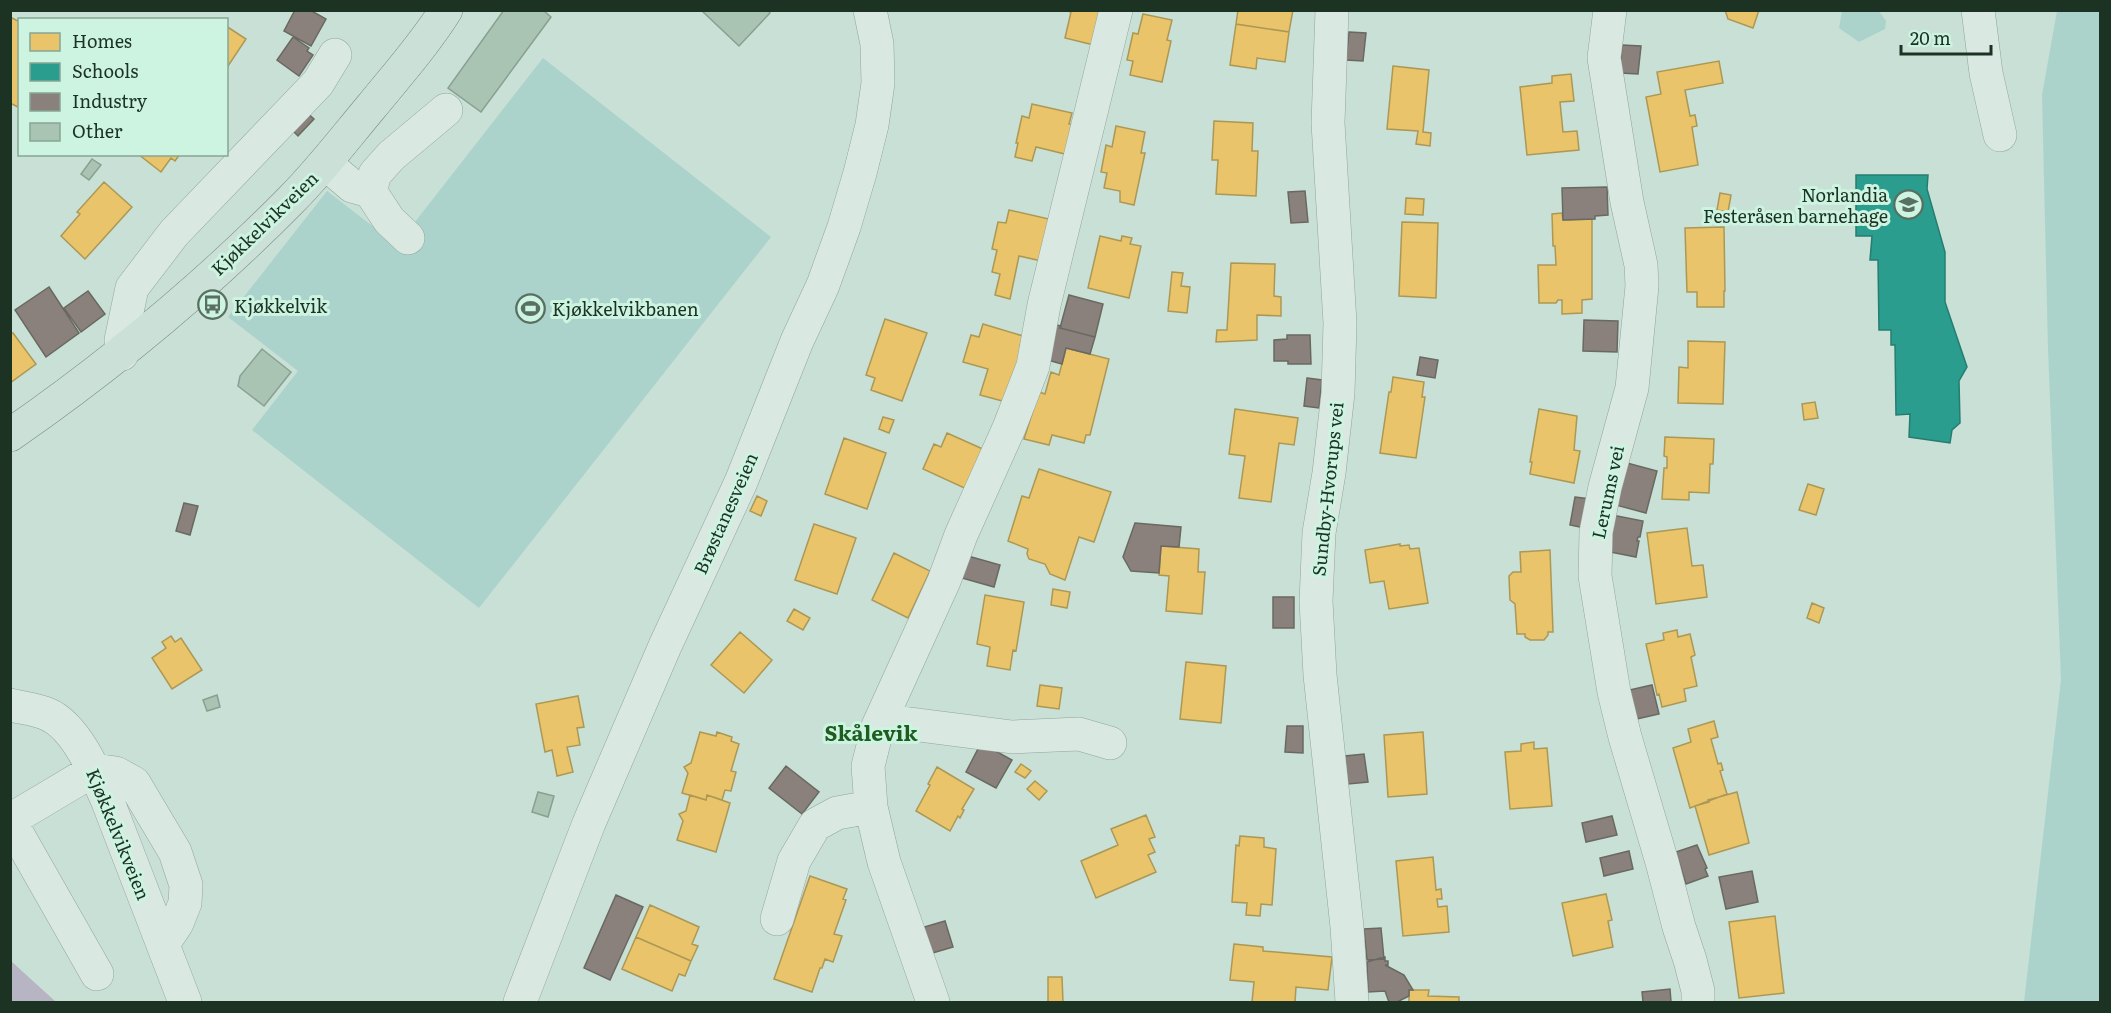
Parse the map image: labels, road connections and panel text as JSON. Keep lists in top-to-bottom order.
{
  "streets": {
    "main road": ["Kjøkkelvikveien"],
    "street": ["Sundby-Hvorups vei", "Lerums vei", "Brøstanesveien"]
  },
  "districts": ["Skålevik"],
  "places": {
    "school or university": ["Norlandia Festeråsen barnehage"],
    "bus stop": ["Kjøkkelvik"],
    "sports": ["Kjøkkelvikbanen"]
  },
  "legend": [
    "Homes",
    "Schools",
    "Industry",
    "Other"
  ],
  "scale_bar": "20 m"
}
